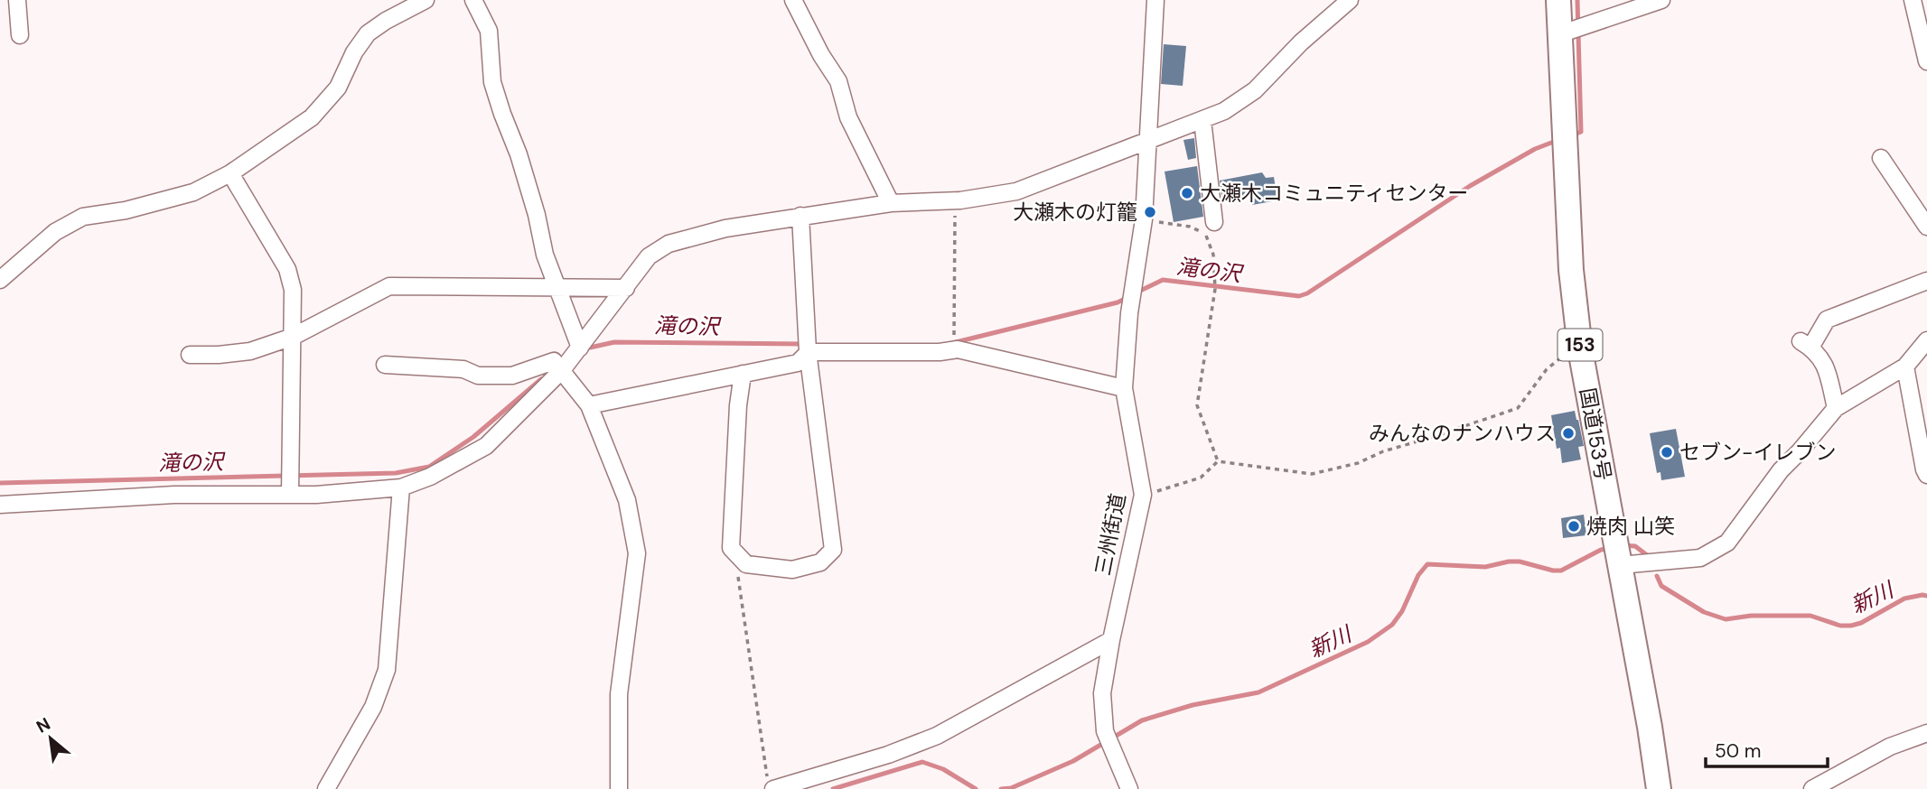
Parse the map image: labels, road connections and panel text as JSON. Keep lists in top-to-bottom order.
{
  "streets": {
    "highway": ["153", "国道153号"],
    "street": ["三州街道"]
  },
  "water": ["滝の沢", "新川"],
  "places": [
    "大瀬木コミュニティセンター",
    "大瀬木の灯籠",
    "みんなのナンハウス",
    "セブン-イレブン",
    "焼肉 山笑"
  ],
  "scale_bar": "50 m",
  "north": "top left"
}
